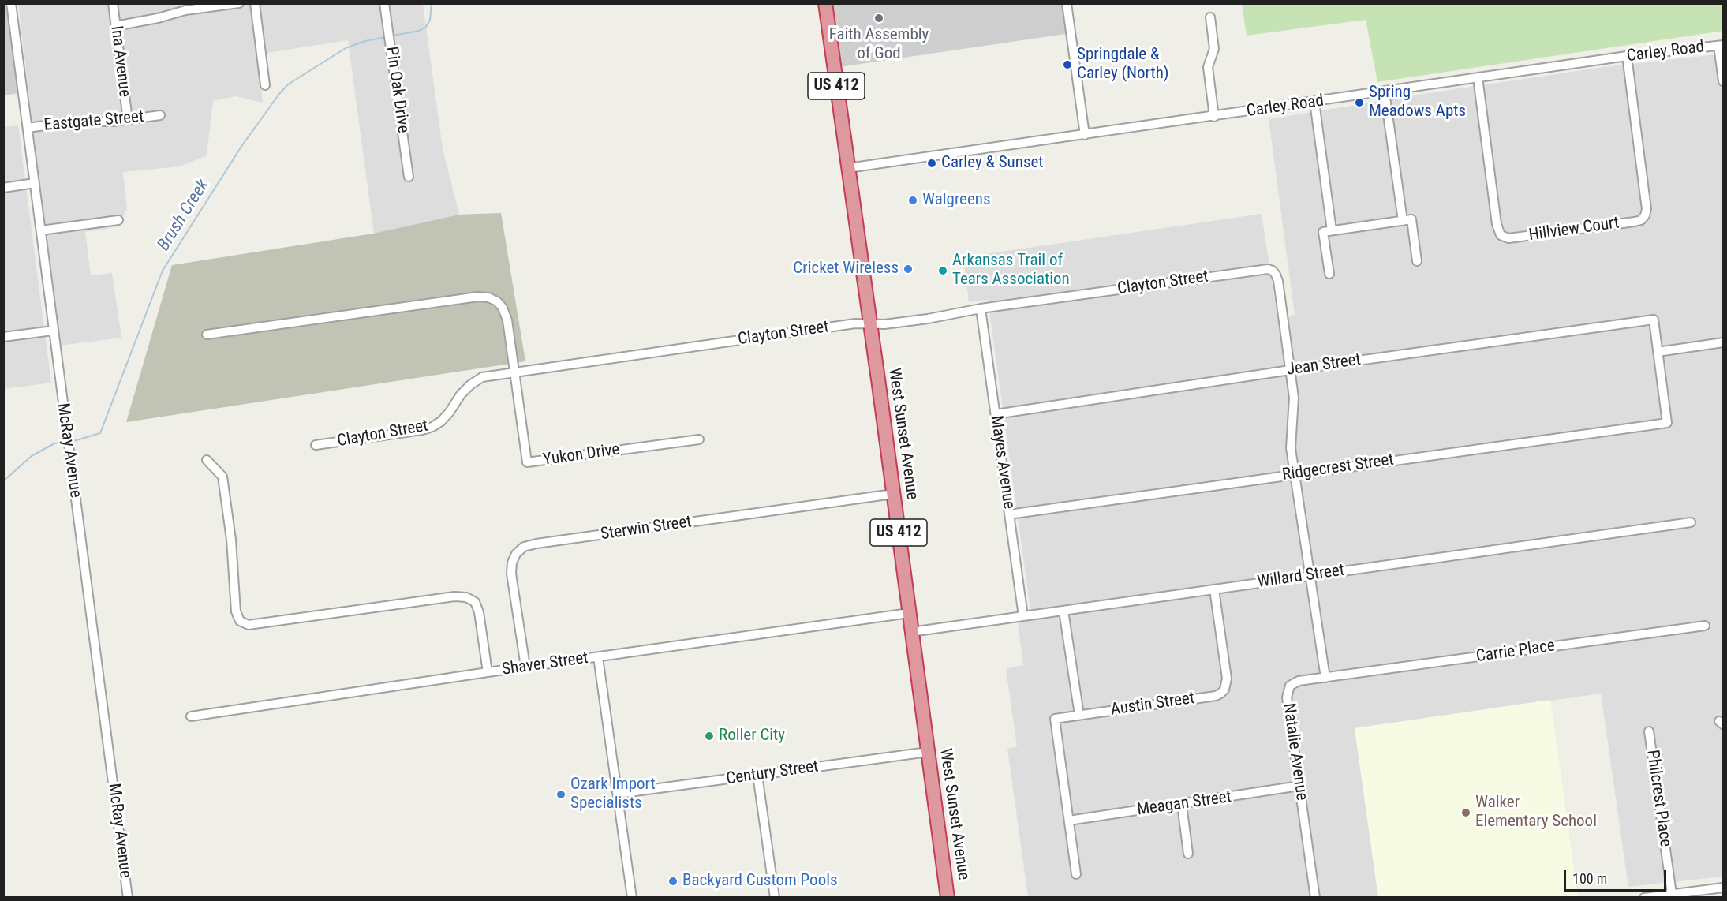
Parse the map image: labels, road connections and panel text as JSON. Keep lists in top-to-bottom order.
{
  "streets": {
    "highway": ["US 412", "West Sunset Avenue"],
    "street": [
      "Carley Road",
      "Ina Avenue",
      "Pin Oak Drive",
      "Eastgate Street",
      "Hillview Court",
      "Clayton Street",
      "Jean Street",
      "McRay Avenue",
      "Yukon Drive",
      "Mayes Avenue",
      "Ridgecrest Street",
      "Sterwin Street",
      "Willard Street",
      "Carrie Place",
      "Shaver Street",
      "Austin Street",
      "Natalie Avenue",
      "Century Street",
      "Philcrest Place",
      "Meagan Street"
    ]
  },
  "crossings": [
    ["Carley Road", "Hillview Court"],
    ["Carley Road", "West Sunset Avenue"],
    ["Ina Avenue", "Eastgate Street"],
    ["Eastgate Street", "McRay Avenue"],
    ["Clayton Street", "Jean Street"],
    ["Clayton Street", "West Sunset Avenue"],
    ["Clayton Street", "Yukon Drive"],
    ["Clayton Street", "Mayes Avenue"],
    ["Jean Street", "Mayes Avenue"],
    ["Jean Street", "Ridgecrest Street"],
    ["West Sunset Avenue", "Sterwin Street"],
    ["West Sunset Avenue", "Willard Street"],
    ["West Sunset Avenue", "Shaver Street"],
    ["West Sunset Avenue", "Century Street"],
    ["Mayes Avenue", "Ridgecrest Street"],
    ["Mayes Avenue", "Willard Street"],
    ["Sterwin Street", "Shaver Street"],
    ["Willard Street", "Austin Street"],
    ["Carrie Place", "Natalie Avenue"],
    ["Natalie Avenue", "Meagan Street"]
  ],
  "water": ["Brush Creek"],
  "places": [
    "Faith Assembly of God",
    "Springdale & Carley (North)",
    "Spring Meadows Apts",
    "Carley & Sunset",
    "Walgreens",
    "Cricket Wireless",
    "Arkansas Trail of Tears Association",
    "Roller City",
    "Ozark Import Specialists",
    "Walker Elementary School",
    "Backyard Custom Pools"
  ],
  "scale_bar": "100 m"
}
